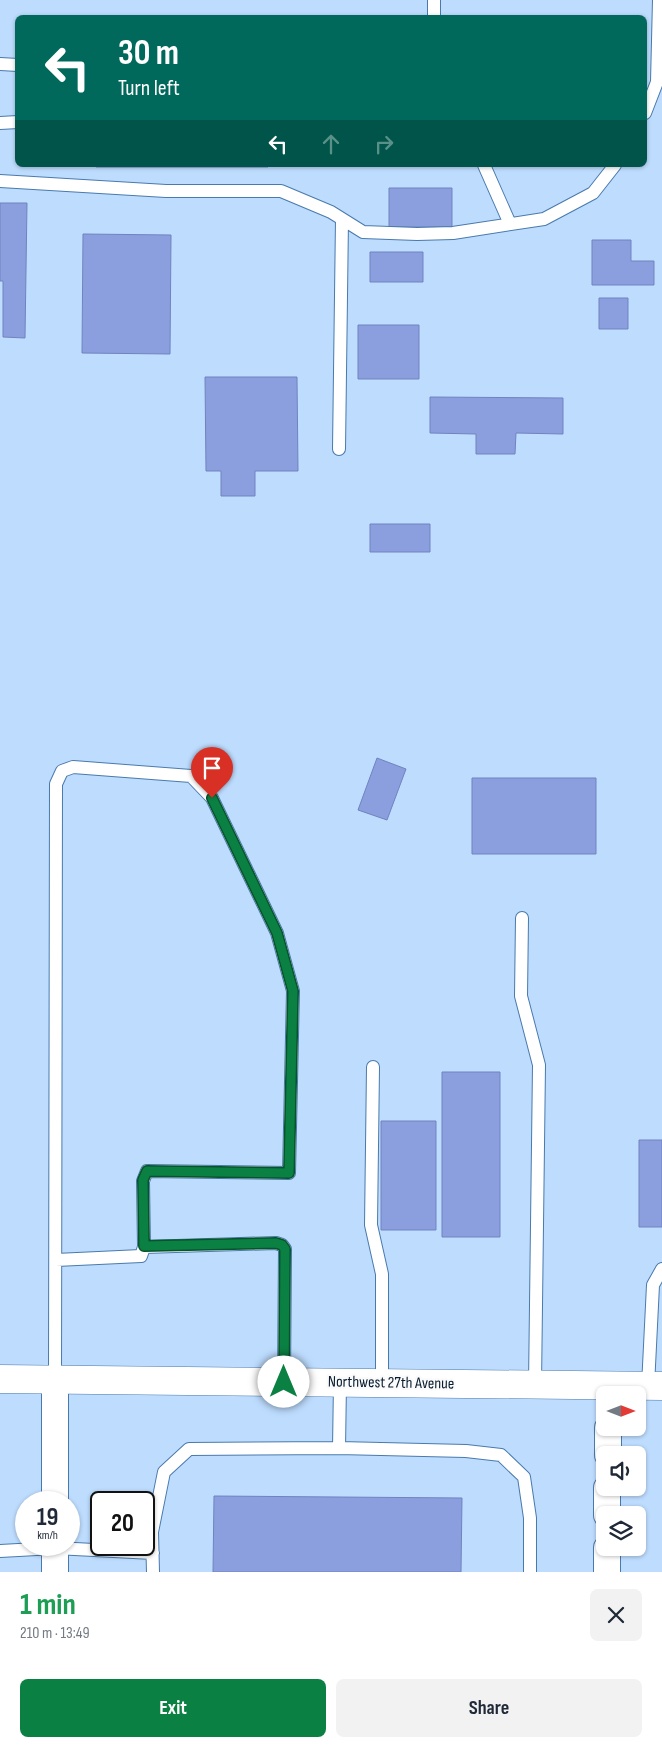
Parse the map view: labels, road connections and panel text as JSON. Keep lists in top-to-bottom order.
{
  "streets": {
    "main road": ["Northwest 27th Avenue"]
  },
  "north": "right",
  "page": {
    "turn": ["30 m", "Turn left"],
    "speed": "19 km/h",
    "limit": "20",
    "heading": ["1 min", "210 m · 13:49"],
    "buttons": ["Exit", "Share"]
  }
}
